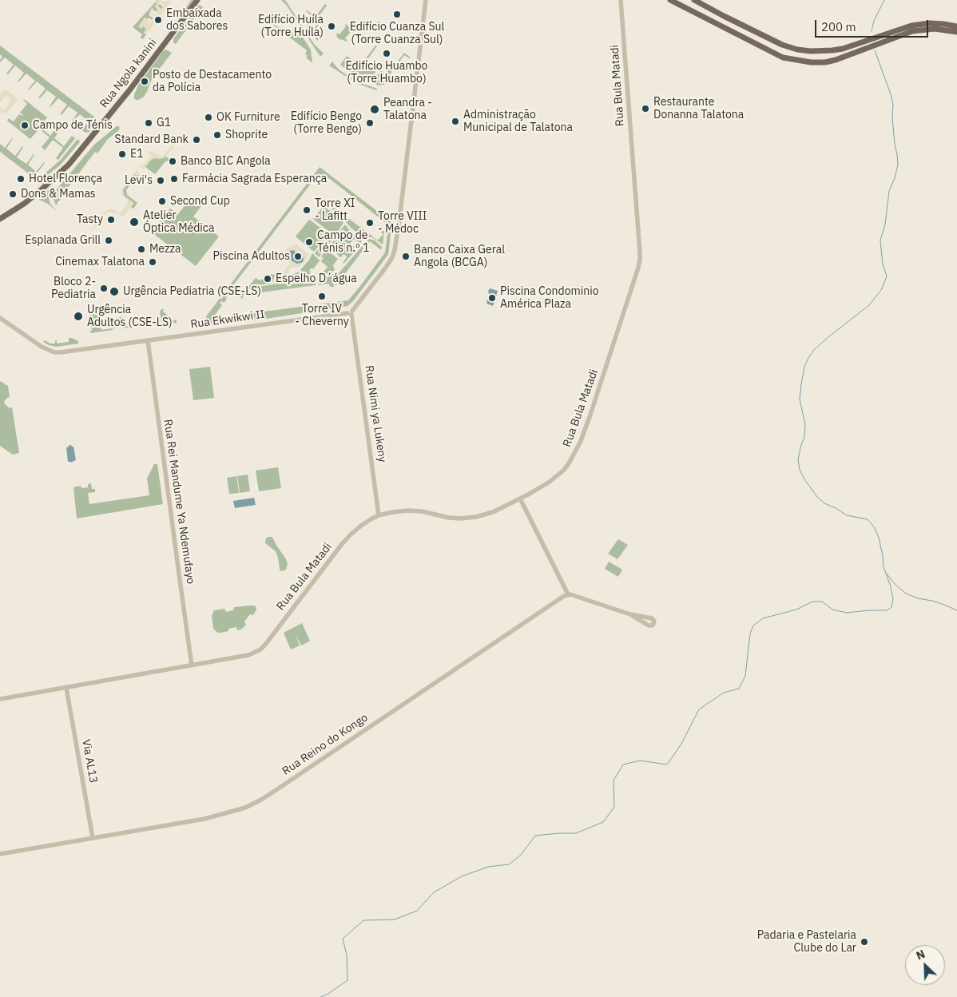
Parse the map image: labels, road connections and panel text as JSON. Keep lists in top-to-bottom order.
{
  "streets": {
    "main road": ["Rua Ngola kanini"],
    "street": [
      "Rua Bula Matadi",
      "Rua Ekwikwi II",
      "Rua Nimi ya Lukeny",
      "Rua Rei Mandume Ya Ndemufayo",
      "Rua Reino do Kongo",
      "Via AL13"
    ]
  },
  "crossings": [
    ["Rua Bula Matadi", "Rua Nimi ya Lukeny"],
    ["Rua Bula Matadi", "Rua Rei Mandume Ya Ndemufayo"],
    ["Rua Bula Matadi", "Via AL13"],
    ["Rua Ekwikwi II", "Rua Nimi ya Lukeny"],
    ["Rua Ekwikwi II", "Rua Rei Mandume Ya Ndemufayo"],
    ["Rua Reino do Kongo", "Via AL13"]
  ],
  "places": [
    "Edifício Cuanza Sul (Torre Cuanza Sul)",
    "Embaixada dos Sabores",
    "Edifício Huíla (Torre Huíla)",
    "Edifício Huambo (Torre Huambo)",
    "Posto de Destacamento da Polícia",
    "Restaurante Donanna Talatona",
    "Peandra - Talatona",
    "OK Furniture",
    "Administração Municipal de Talatona",
    "G1",
    "Edifício Bengo (Torre Bengo)",
    "Campo de Ténis",
    "Shoprite",
    "Standard Bank",
    "E1",
    "Banco BIC Angola",
    "Hotel Florença",
    "Farmácia Sagrada Esperança",
    "Levi's",
    "Dons & Mamas",
    "Second Cup",
    "Torre XI - Lafitt",
    "Tasty",
    "Atelier Óptica Médica",
    "Torre VIII - Médoc",
    "Esplanada Grill",
    "Campo de Ténis n.º 1",
    "Mezza",
    "Piscina Adultos",
    "Banco Caixa Geral Angola (BCGA)",
    "Cinemax Talatona",
    "Espelho D´água",
    "Bloco 2- Pediatria",
    "Urgência Pediatria (CSE-LS)",
    "Torre IV - Cheverny",
    "Piscina Condominio América Plaza",
    "Urgência Adultos (CSE-LS)",
    "Padaria e Pastelaria Clube do Lar"
  ],
  "scale_bar": "200 m",
  "north": "top left"
}
